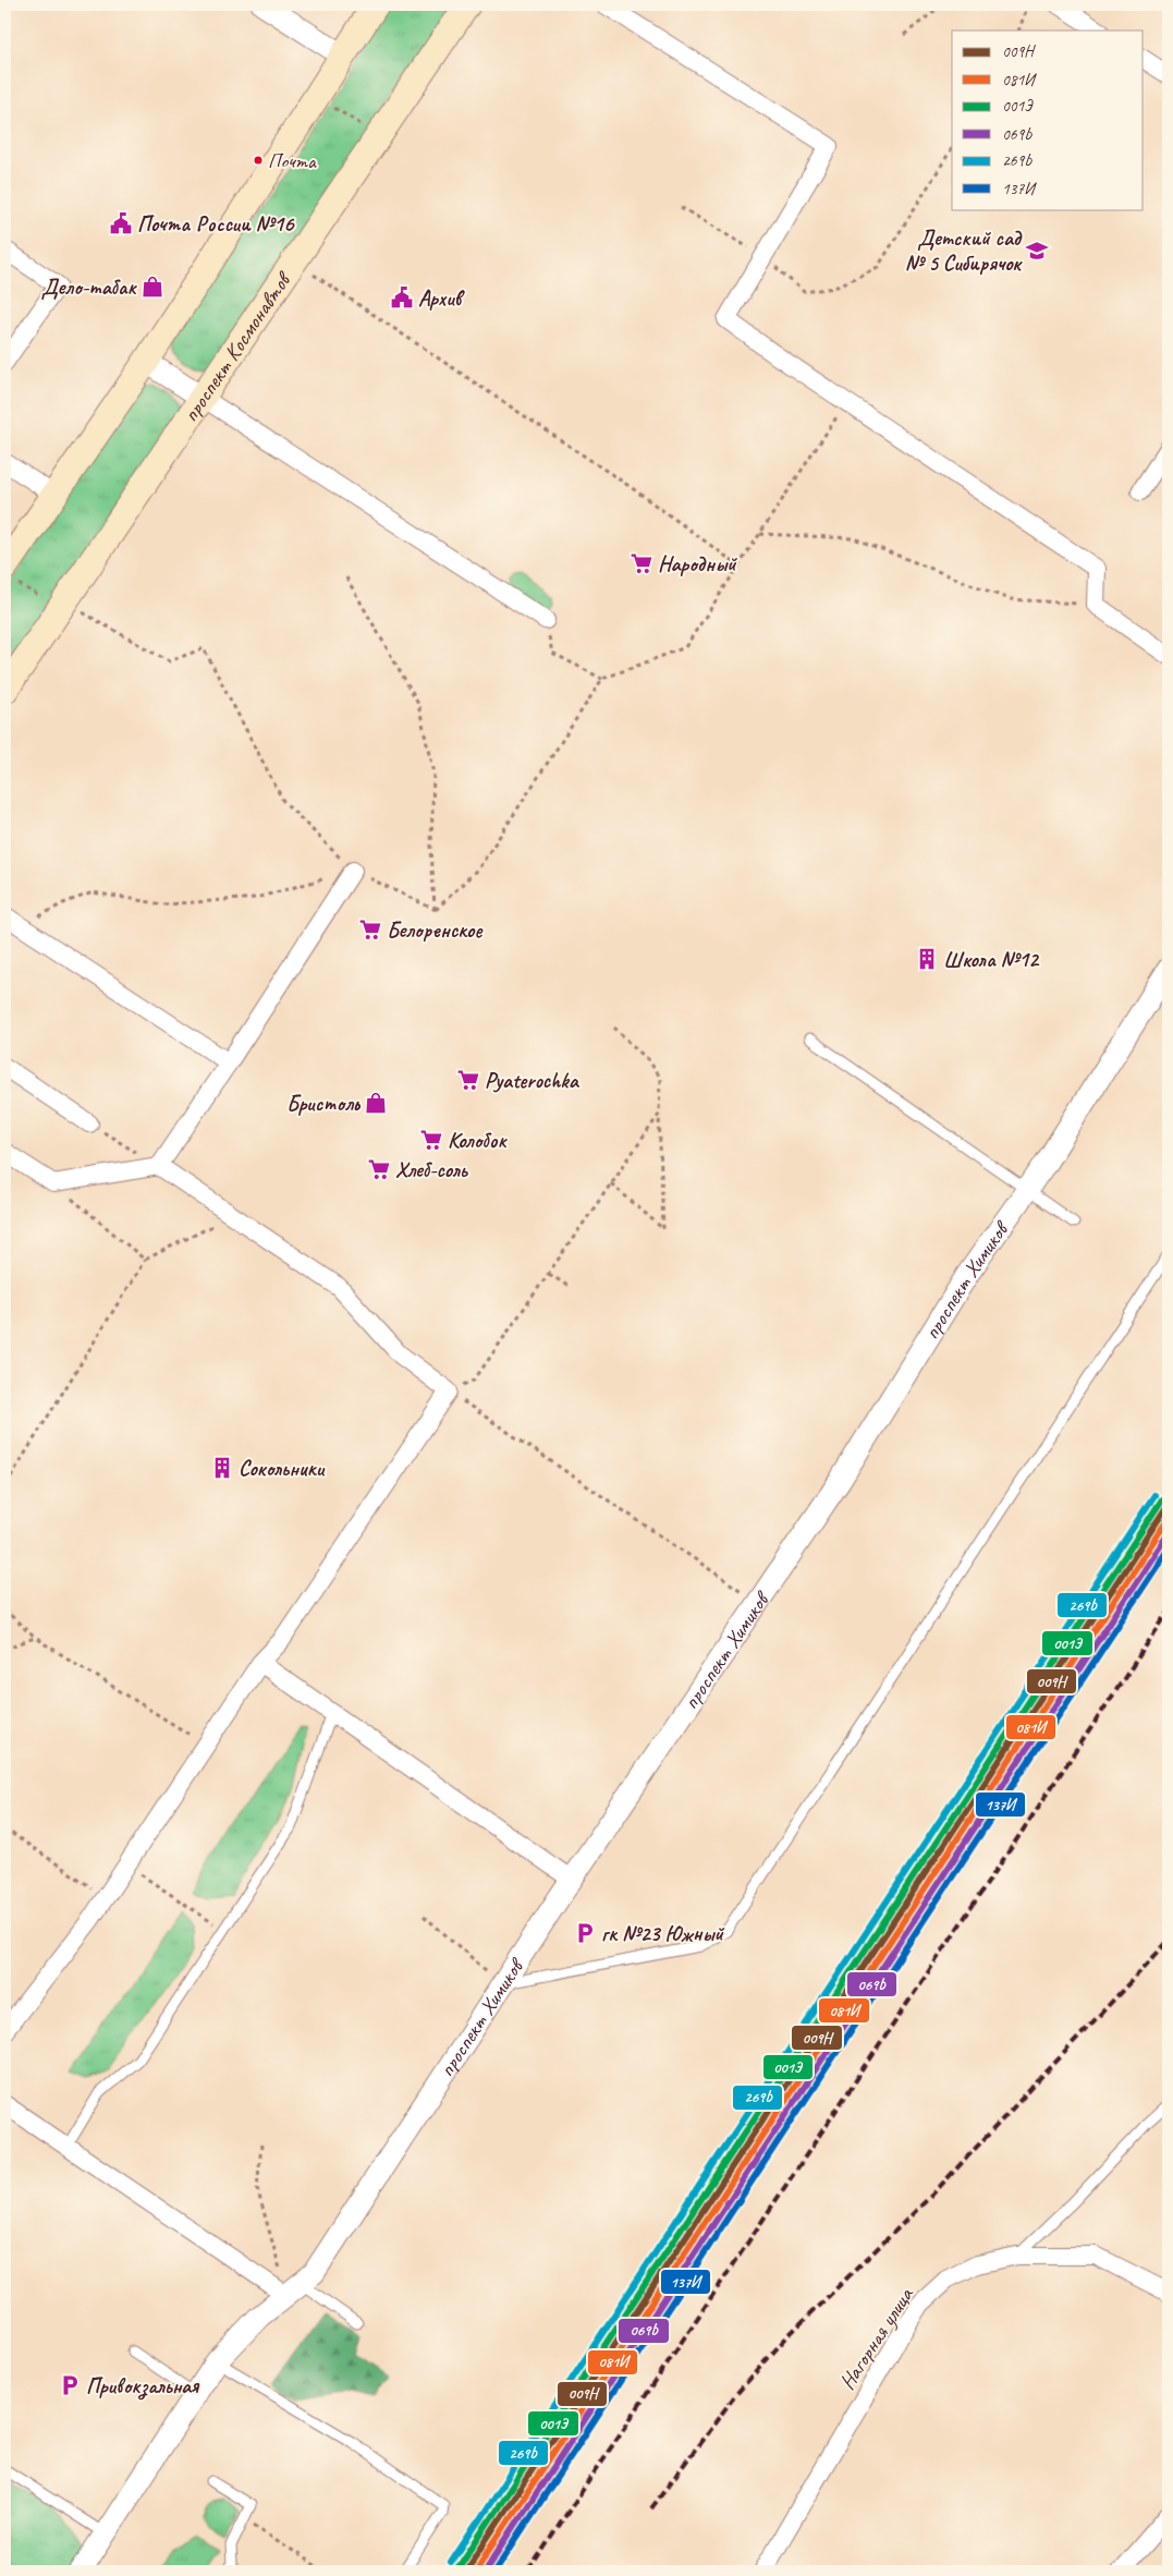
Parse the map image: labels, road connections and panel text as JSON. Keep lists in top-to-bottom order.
{
  "streets": {
    "main road": ["проспект Космонавтов"],
    "street": ["проспект Химиков", "Нагорная улица"]
  },
  "places": {
    "other": ["Почта"],
    "public building": ["Почта России №16", "Архив"],
    "school or university": ["Детский сад № 5 Сибирячок"],
    "shop": ["Дело-табак", "Бристоль"],
    "supermarket": [
      "Народный",
      "Белоренское",
      "Pyaterochka",
      "Колобок",
      "Хлеб-соль"
    ],
    "building": ["Школа №12", "Сокольники"],
    "parking": ["гк №23 Южный", "Привокзальная"]
  },
  "lines": [
    "transit line 269Ь",
    "transit line 001Э",
    "transit line 009Н",
    "transit line 081И",
    "transit line 069Ь",
    "transit line 137И"
  ],
  "legend": [
    "009Н",
    "081И",
    "001Э",
    "069Ь",
    "269Ь",
    "137И"
  ]
}
